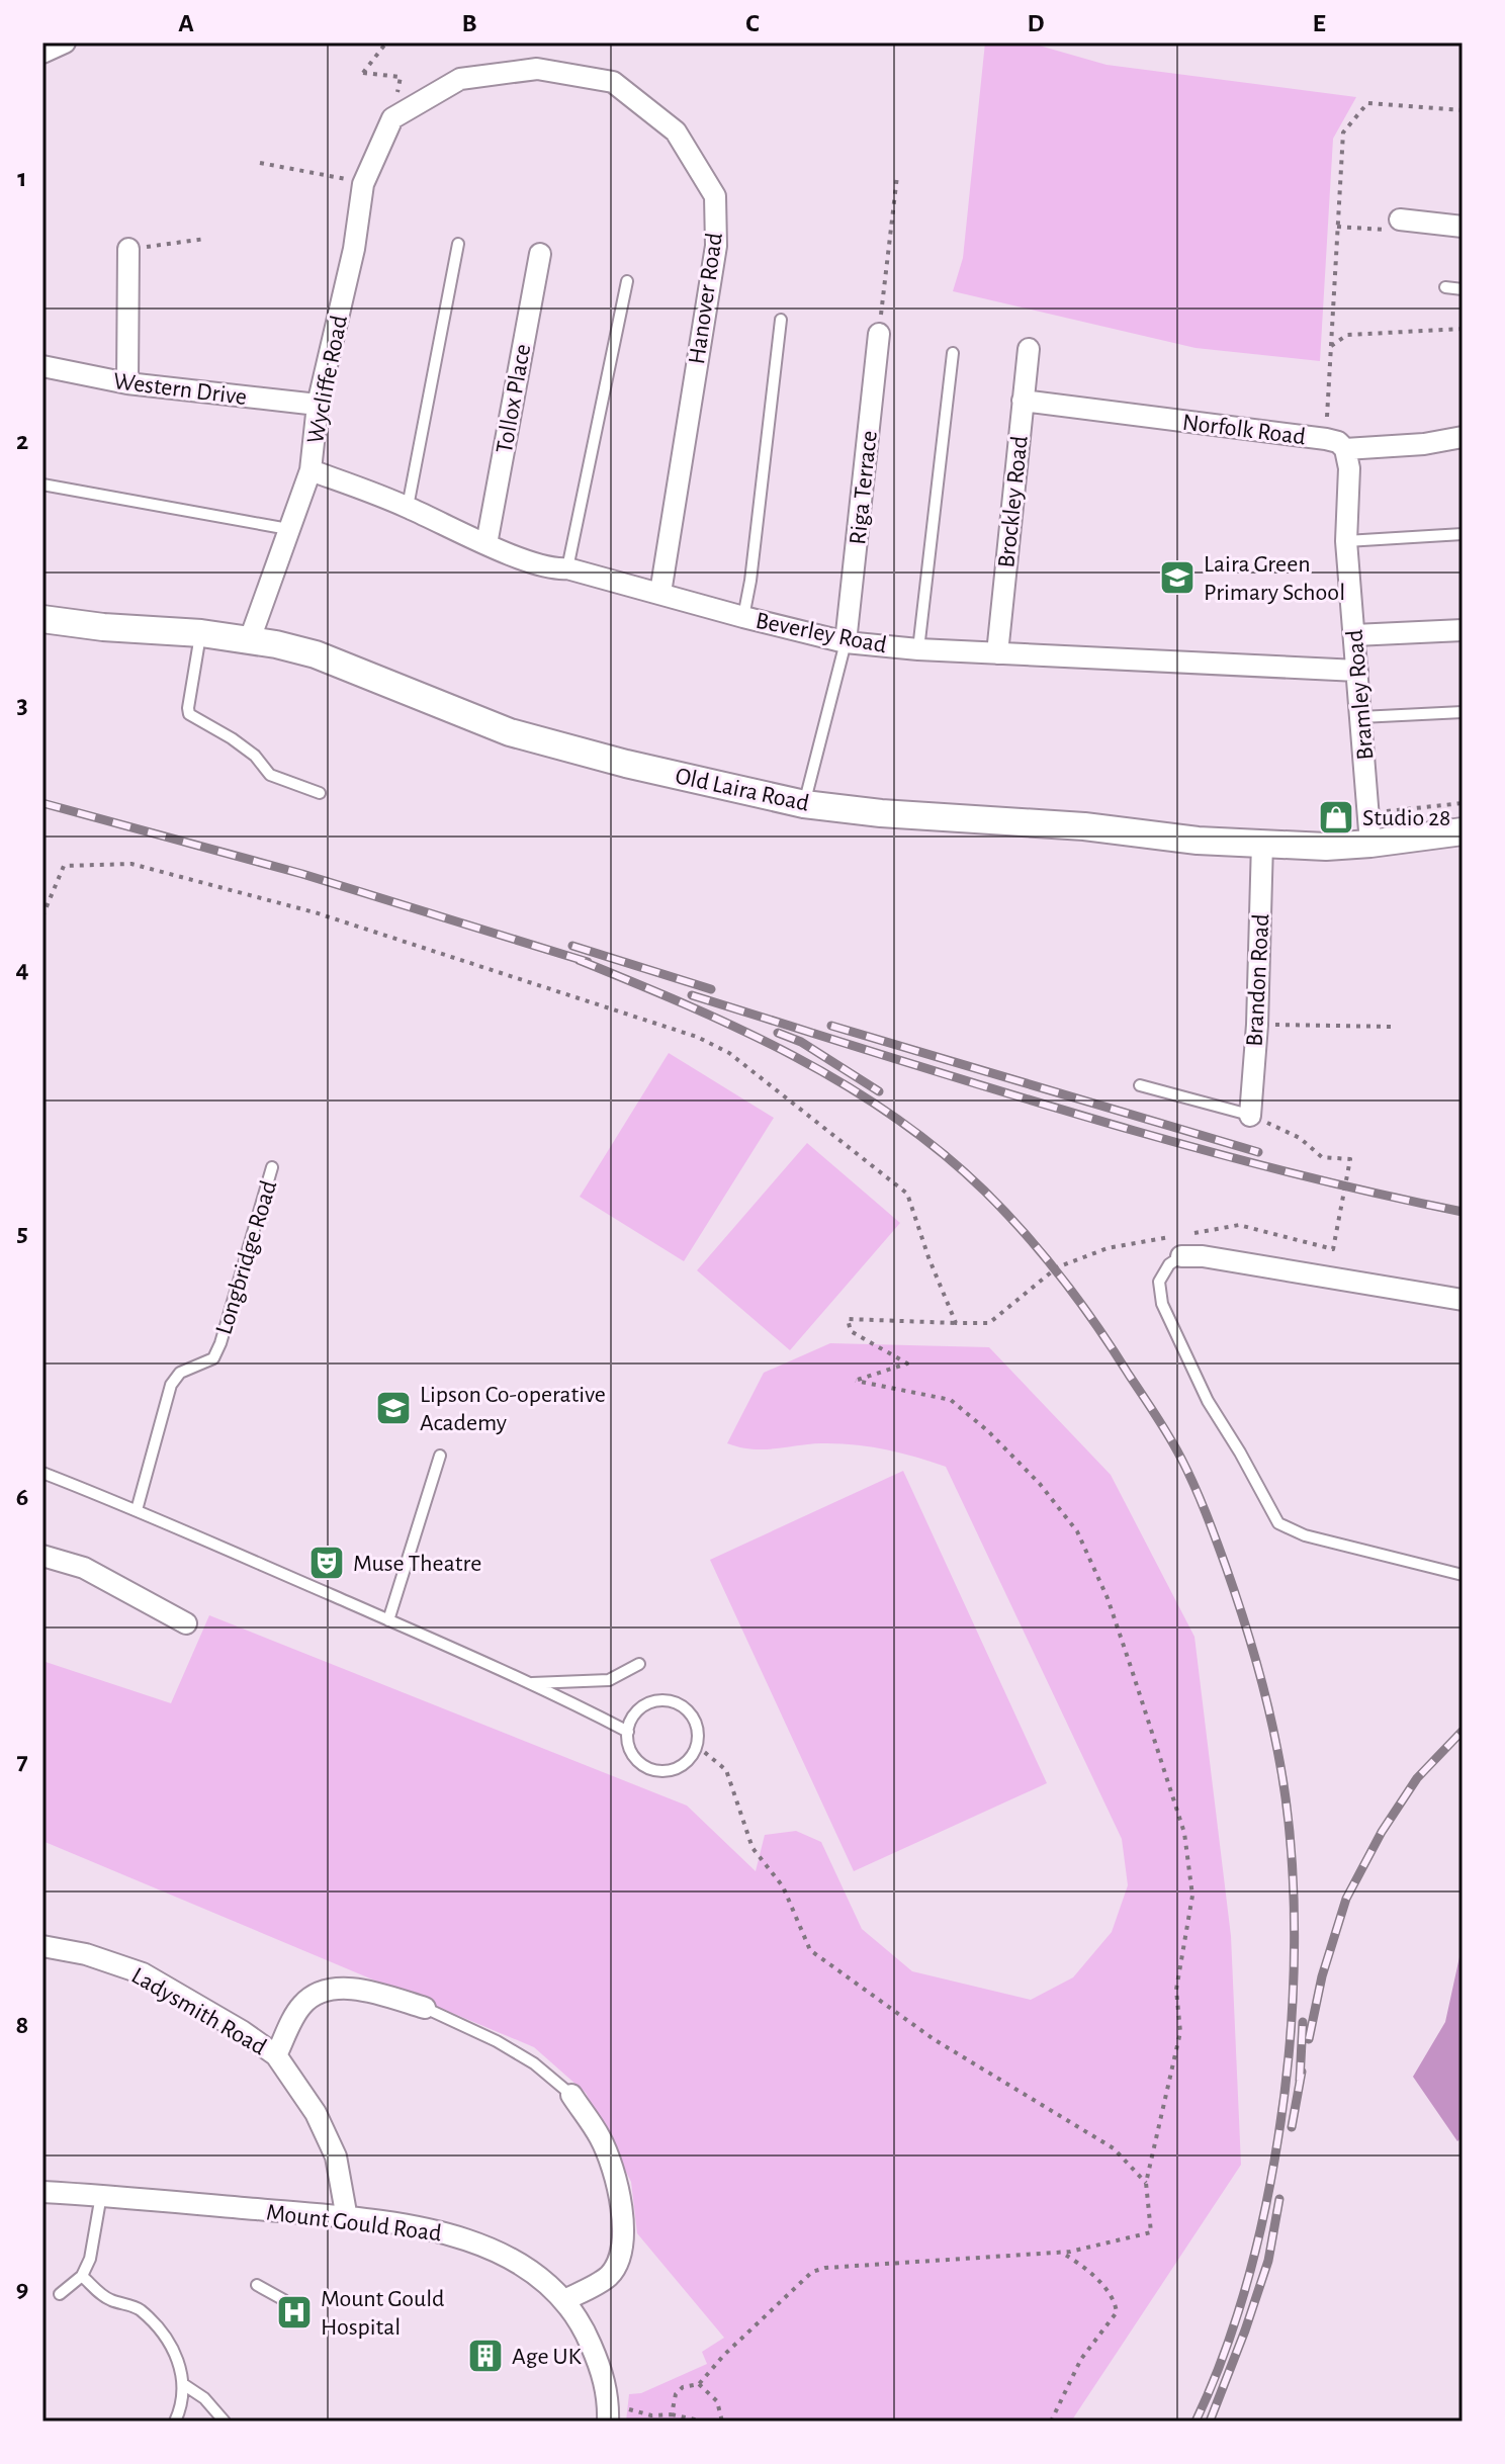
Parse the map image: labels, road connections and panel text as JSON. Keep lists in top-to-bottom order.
{
  "streets": {
    "main road": ["Old Laira Road"],
    "street": [
      "Hanover Road",
      "Wycliffe Road",
      "Western Drive",
      "Tollox Place",
      "Norfolk Road",
      "Riga Terrace",
      "Brockley Road",
      "Beverley Road",
      "Bramley Road",
      "Brandon Road",
      "Ladysmith Road",
      "Mount Gould Road"
    ],
    "lane": ["Longbridge Road"]
  },
  "crossings": [
    ["Hanover Road", "Wycliffe Road"],
    ["Hanover Road", "Beverley Road"],
    ["Wycliffe Road", "Western Drive"],
    ["Wycliffe Road", "Beverley Road"],
    ["Wycliffe Road", "Old Laira Road"],
    ["Tollox Place", "Beverley Road"],
    ["Norfolk Road", "Brockley Road"],
    ["Norfolk Road", "Bramley Road"],
    ["Riga Terrace", "Beverley Road"],
    ["Brockley Road", "Beverley Road"],
    ["Beverley Road", "Bramley Road"],
    ["Bramley Road", "Old Laira Road"],
    ["Old Laira Road", "Brandon Road"],
    ["Ladysmith Road", "Mount Gould Road"]
  ],
  "places": {
    "school or university": ["Laira Green Primary School", "Lipson Co-operative Academy"],
    "shop": ["Studio 28"],
    "theatre": ["Muse Theatre"],
    "hospital": ["Mount Gould Hospital"],
    "building": ["Age UK"]
  },
  "grid": {
    "columns": [
      "A",
      "B",
      "C",
      "D",
      "E"
    ],
    "rows": [
      "1",
      "2",
      "3",
      "4",
      "5",
      "6",
      "7",
      "8",
      "9"
    ]
  }
}
